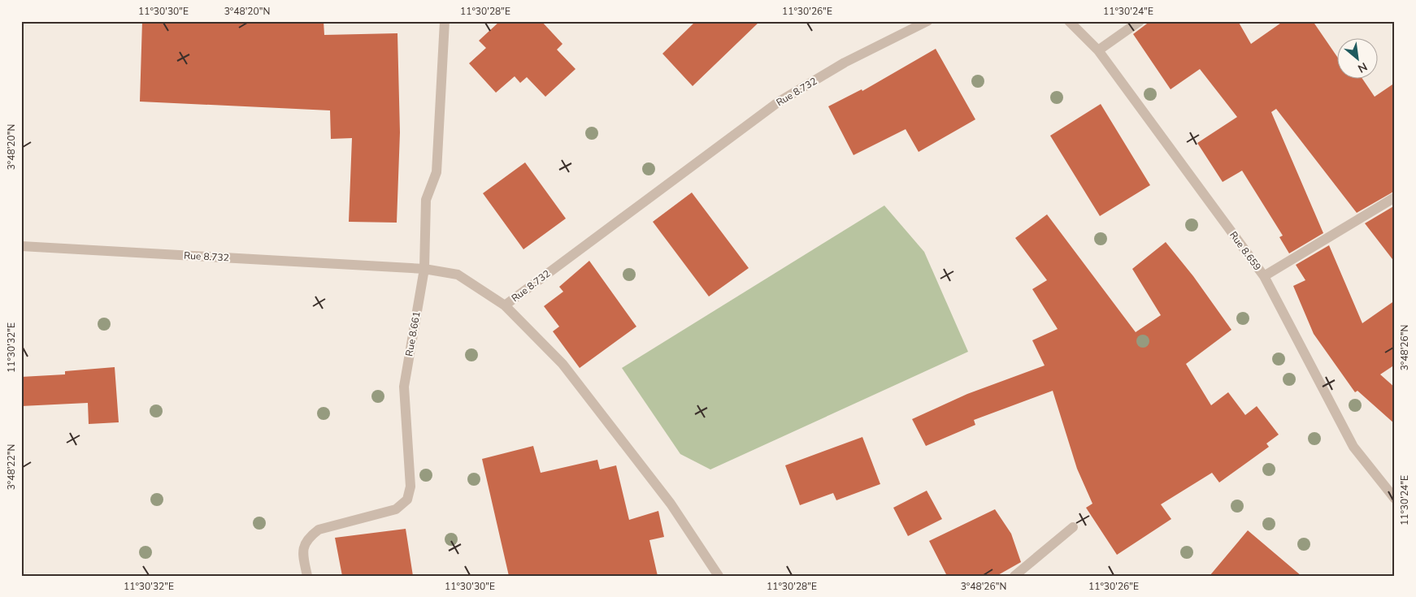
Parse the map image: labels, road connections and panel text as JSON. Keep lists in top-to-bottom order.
{
  "streets": {
    "street": ["Rue 8.732", "Rue 8.659", "Rue 8.661"]
  },
  "crossings": [
    ["Rue 8.732", "Rue 8.661"]
  ],
  "north": "bottom right",
  "coordinates": [
    "11°30'30\"E",
    "3°48'20\"N",
    "11°30'28\"E",
    "11°30'26\"E",
    "11°30'24\"E",
    "3°48'26\"N",
    "11°30'32\"E",
    "3°48'22\"N"
  ]
}
